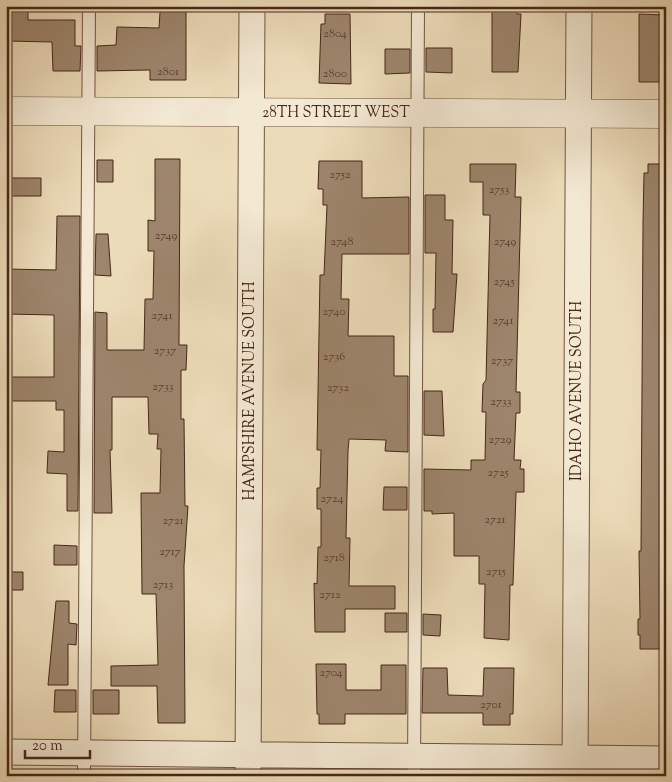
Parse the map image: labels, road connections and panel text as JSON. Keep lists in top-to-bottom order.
{
  "streets": {
    "street": ["28TH STREET WEST", "HAMPSHIRE AVENUE SOUTH", "IDAHO AVENUE SOUTH"]
  },
  "crossings": [
    ["28TH STREET WEST", "HAMPSHIRE AVENUE SOUTH"],
    ["28TH STREET WEST", "IDAHO AVENUE SOUTH"]
  ],
  "house_numbers": [
    "2804",
    "2801",
    "2800",
    "2752",
    "2753",
    "2749",
    "2748",
    "2749",
    "2745",
    "2740",
    "2741",
    "2741",
    "2737",
    "2736",
    "2737",
    "2733",
    "2732",
    "2733",
    "2729",
    "2725",
    "2724",
    "2721",
    "2721",
    "2717",
    "2718",
    "2715",
    "2713",
    "2712",
    "2704",
    "2701"
  ],
  "scale_bar": "20 m"
}
